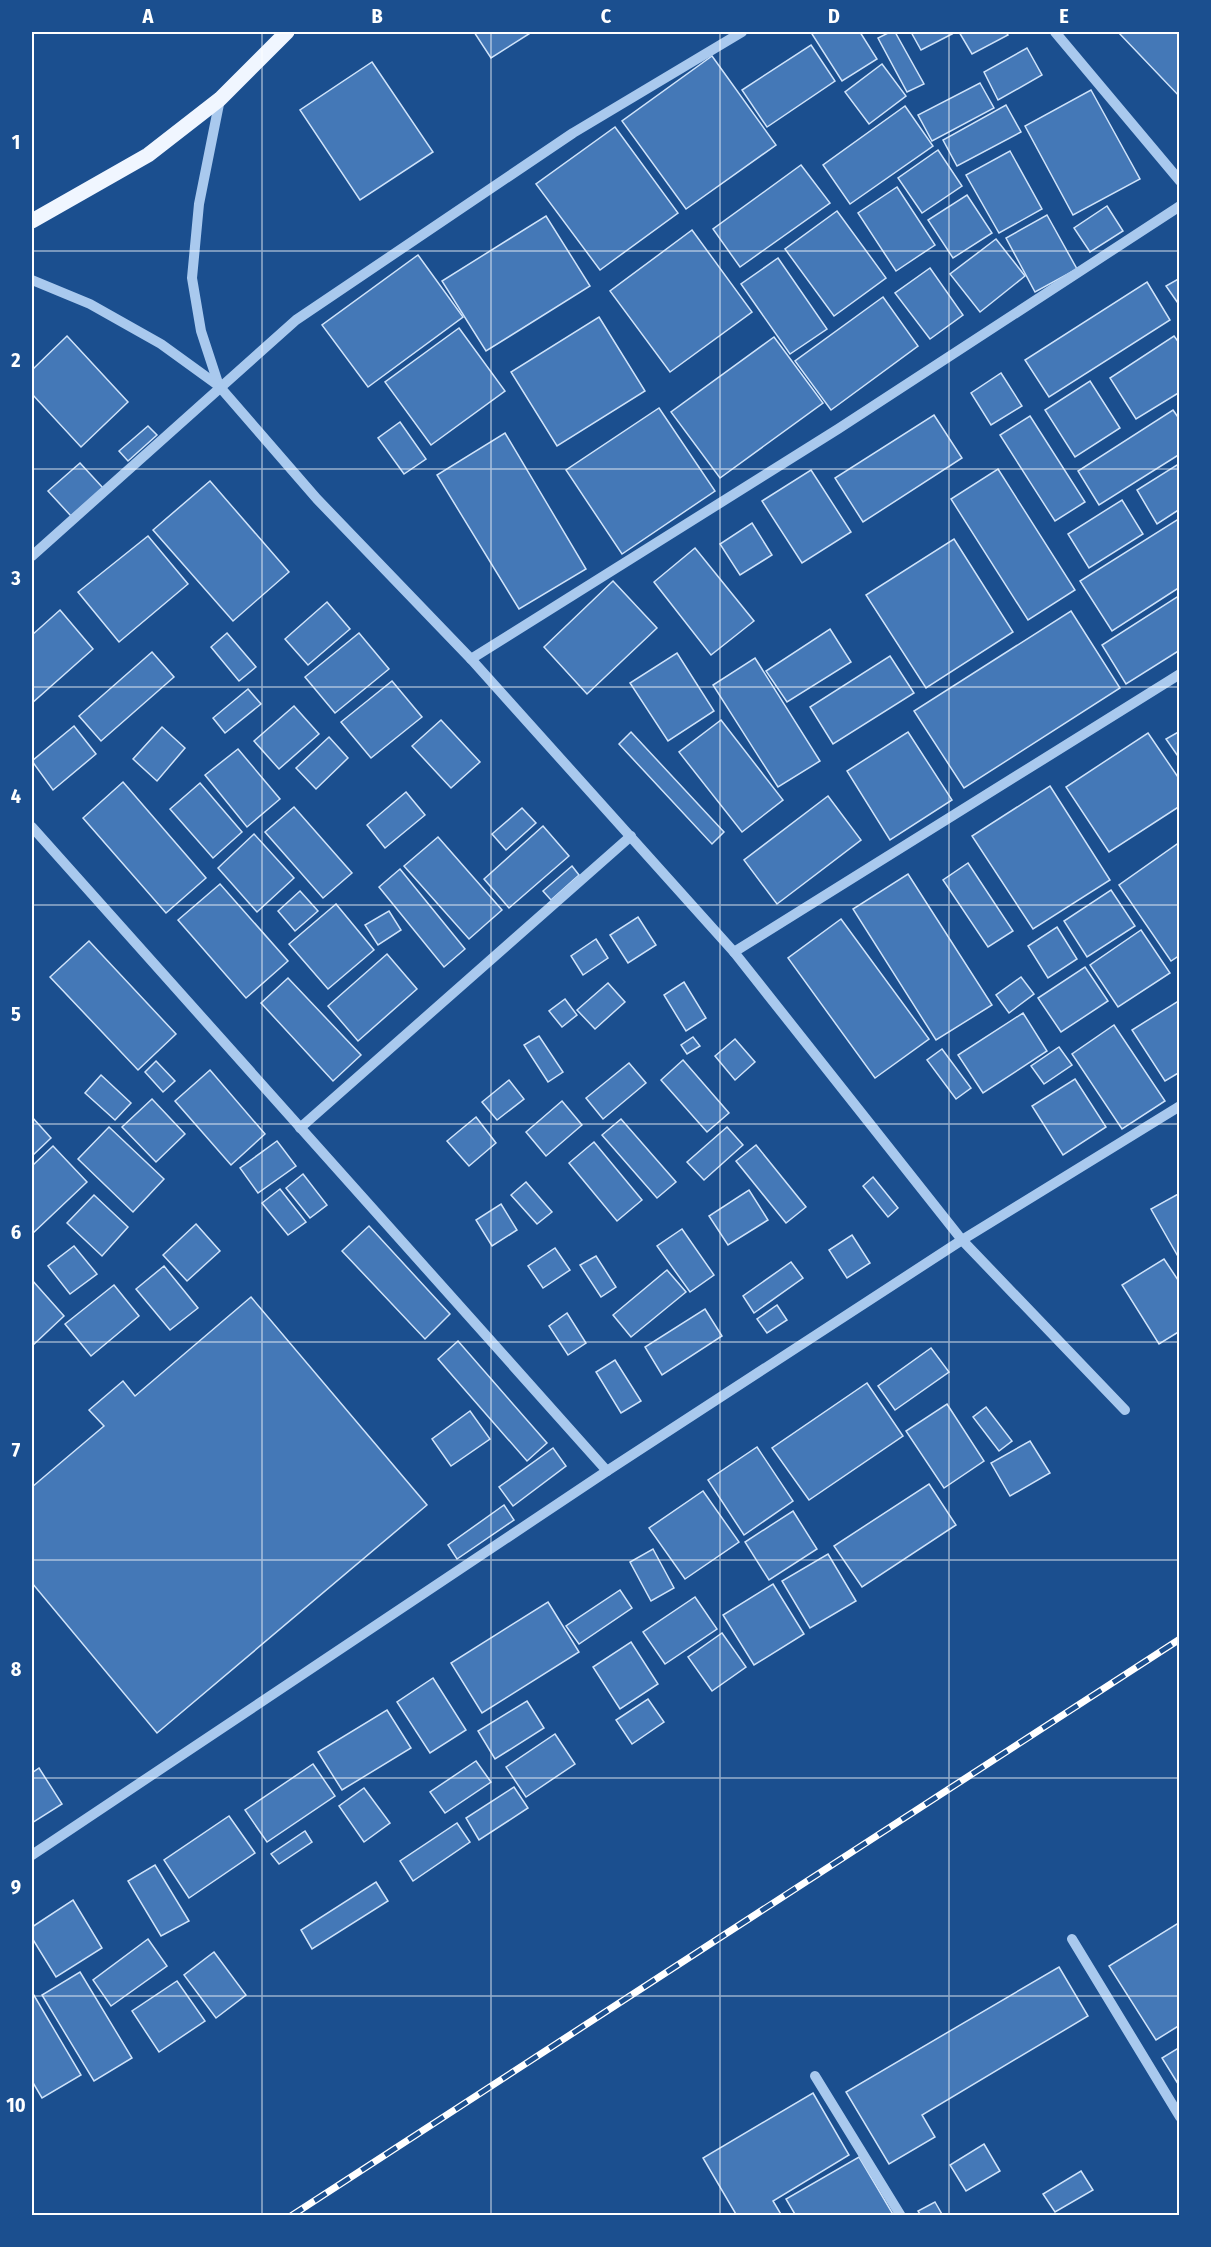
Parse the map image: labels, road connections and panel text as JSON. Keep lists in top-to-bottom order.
{
  "grid": {
    "columns": [
      "A",
      "B",
      "C",
      "D",
      "E"
    ],
    "rows": [
      "1",
      "2",
      "3",
      "4",
      "5",
      "6",
      "7",
      "8",
      "9",
      "10"
    ]
  }
}
